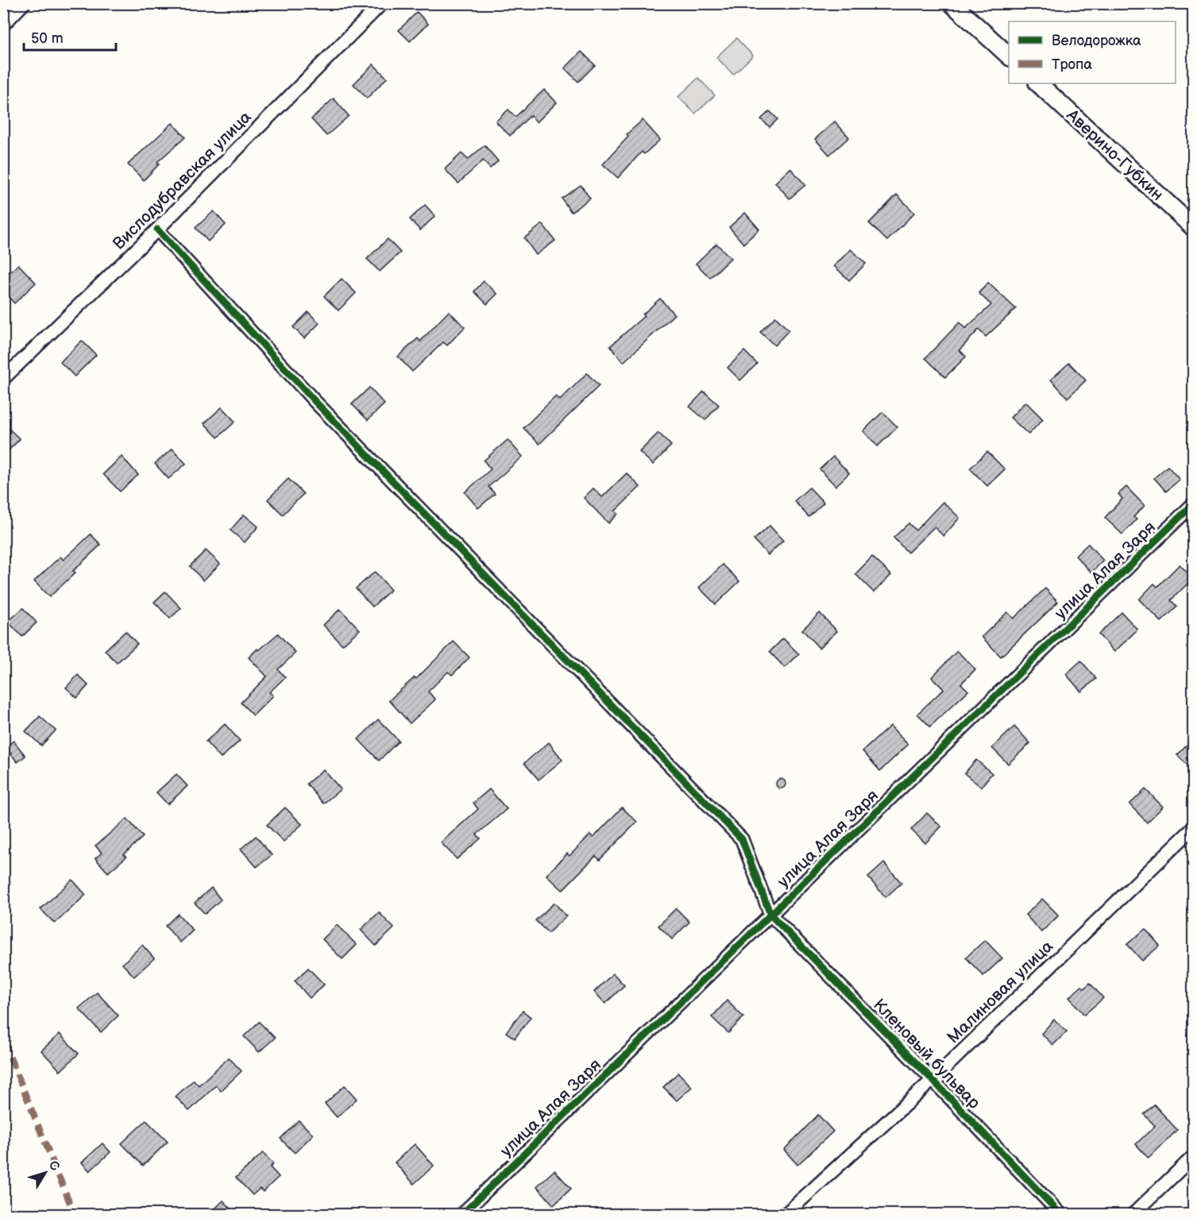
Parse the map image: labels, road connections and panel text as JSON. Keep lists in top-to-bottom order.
{
  "streets": {
    "main road": ["Аверино-Губкин"],
    "street": [
      "Вислодубравская улица",
      "улица Алая Заря",
      "Малиновая улица",
      "Кленовый бульвар"
    ]
  },
  "crossings": [
    ["улица Алая Заря", "Кленовый бульвар"],
    ["Малиновая улица", "Кленовый бульвар"]
  ],
  "legend": ["Велодорожка", "Тропа"],
  "scale_bar": "50 m",
  "north": "top right"
}
